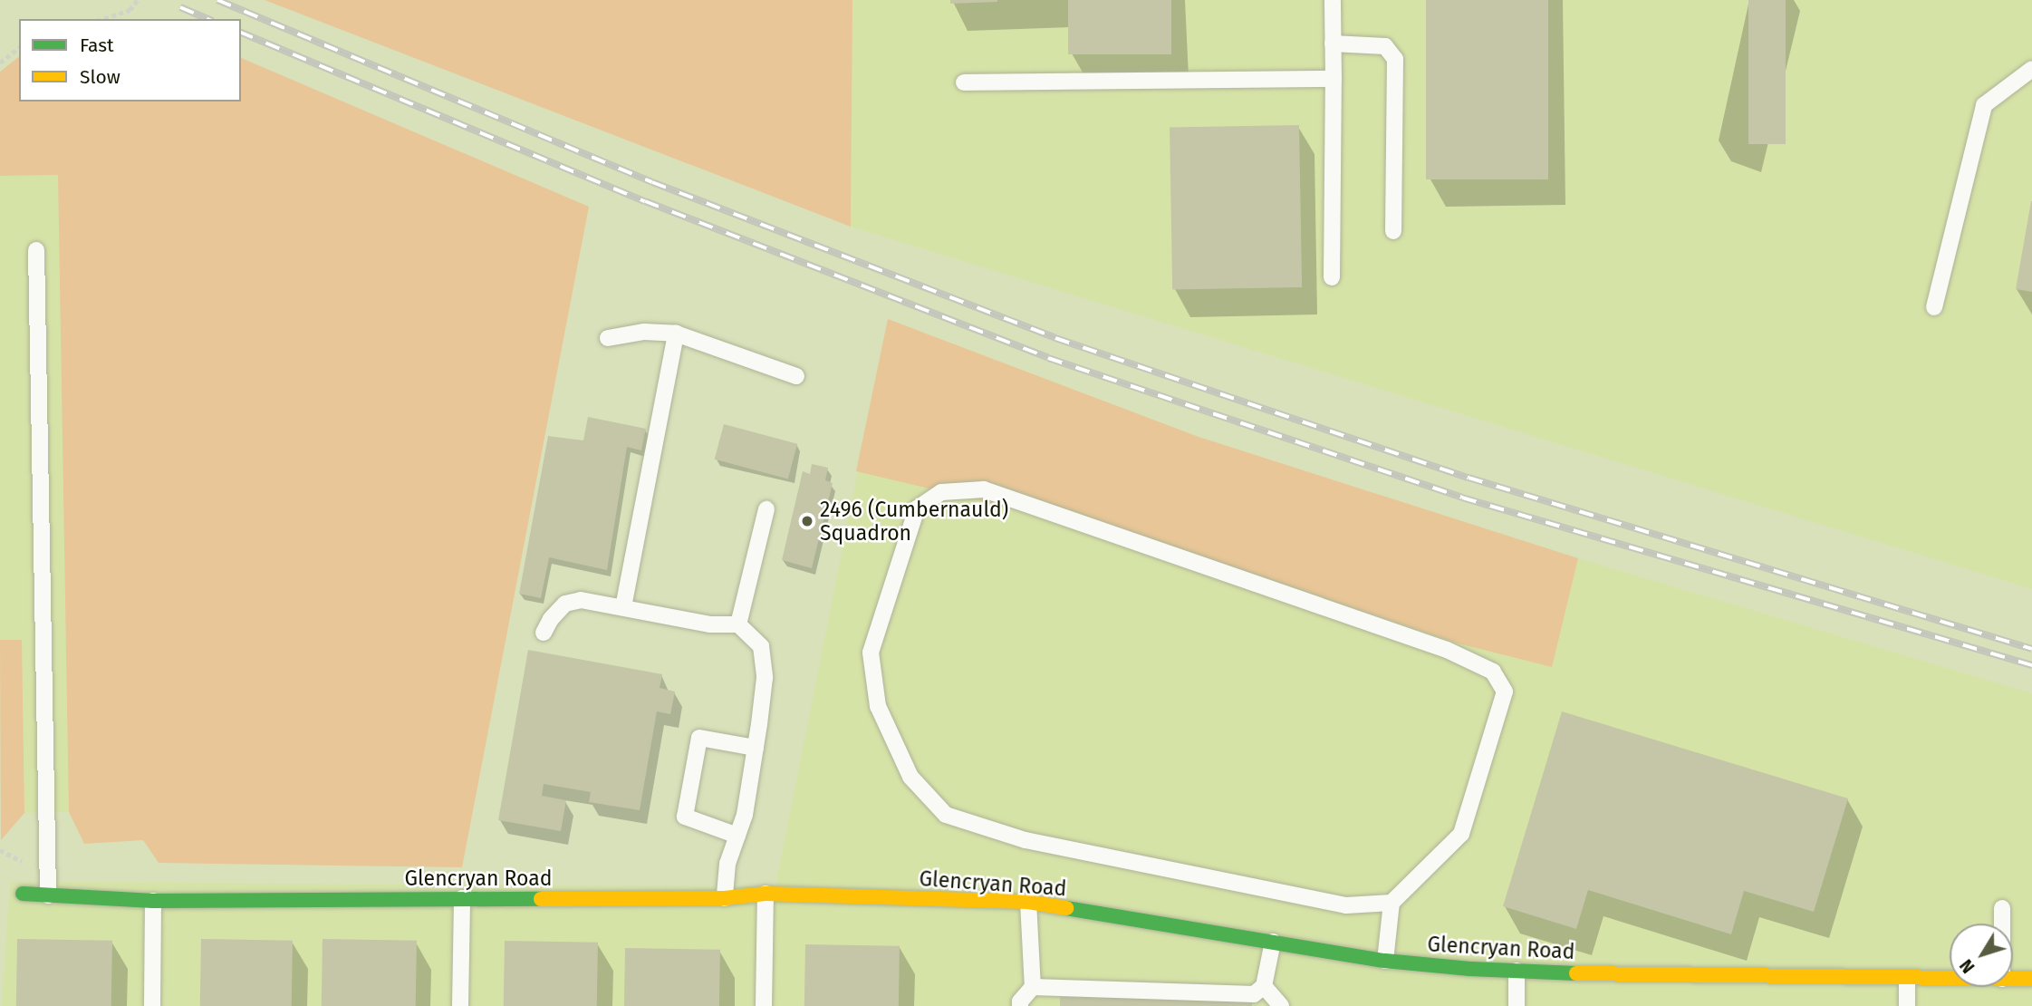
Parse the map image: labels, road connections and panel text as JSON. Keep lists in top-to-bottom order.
{
  "streets": {
    "street": ["Glencryan Road"]
  },
  "places": ["2496 (Cumbernauld) Squadron"],
  "legend": ["Fast", "Slow"],
  "north": "bottom left"
}
